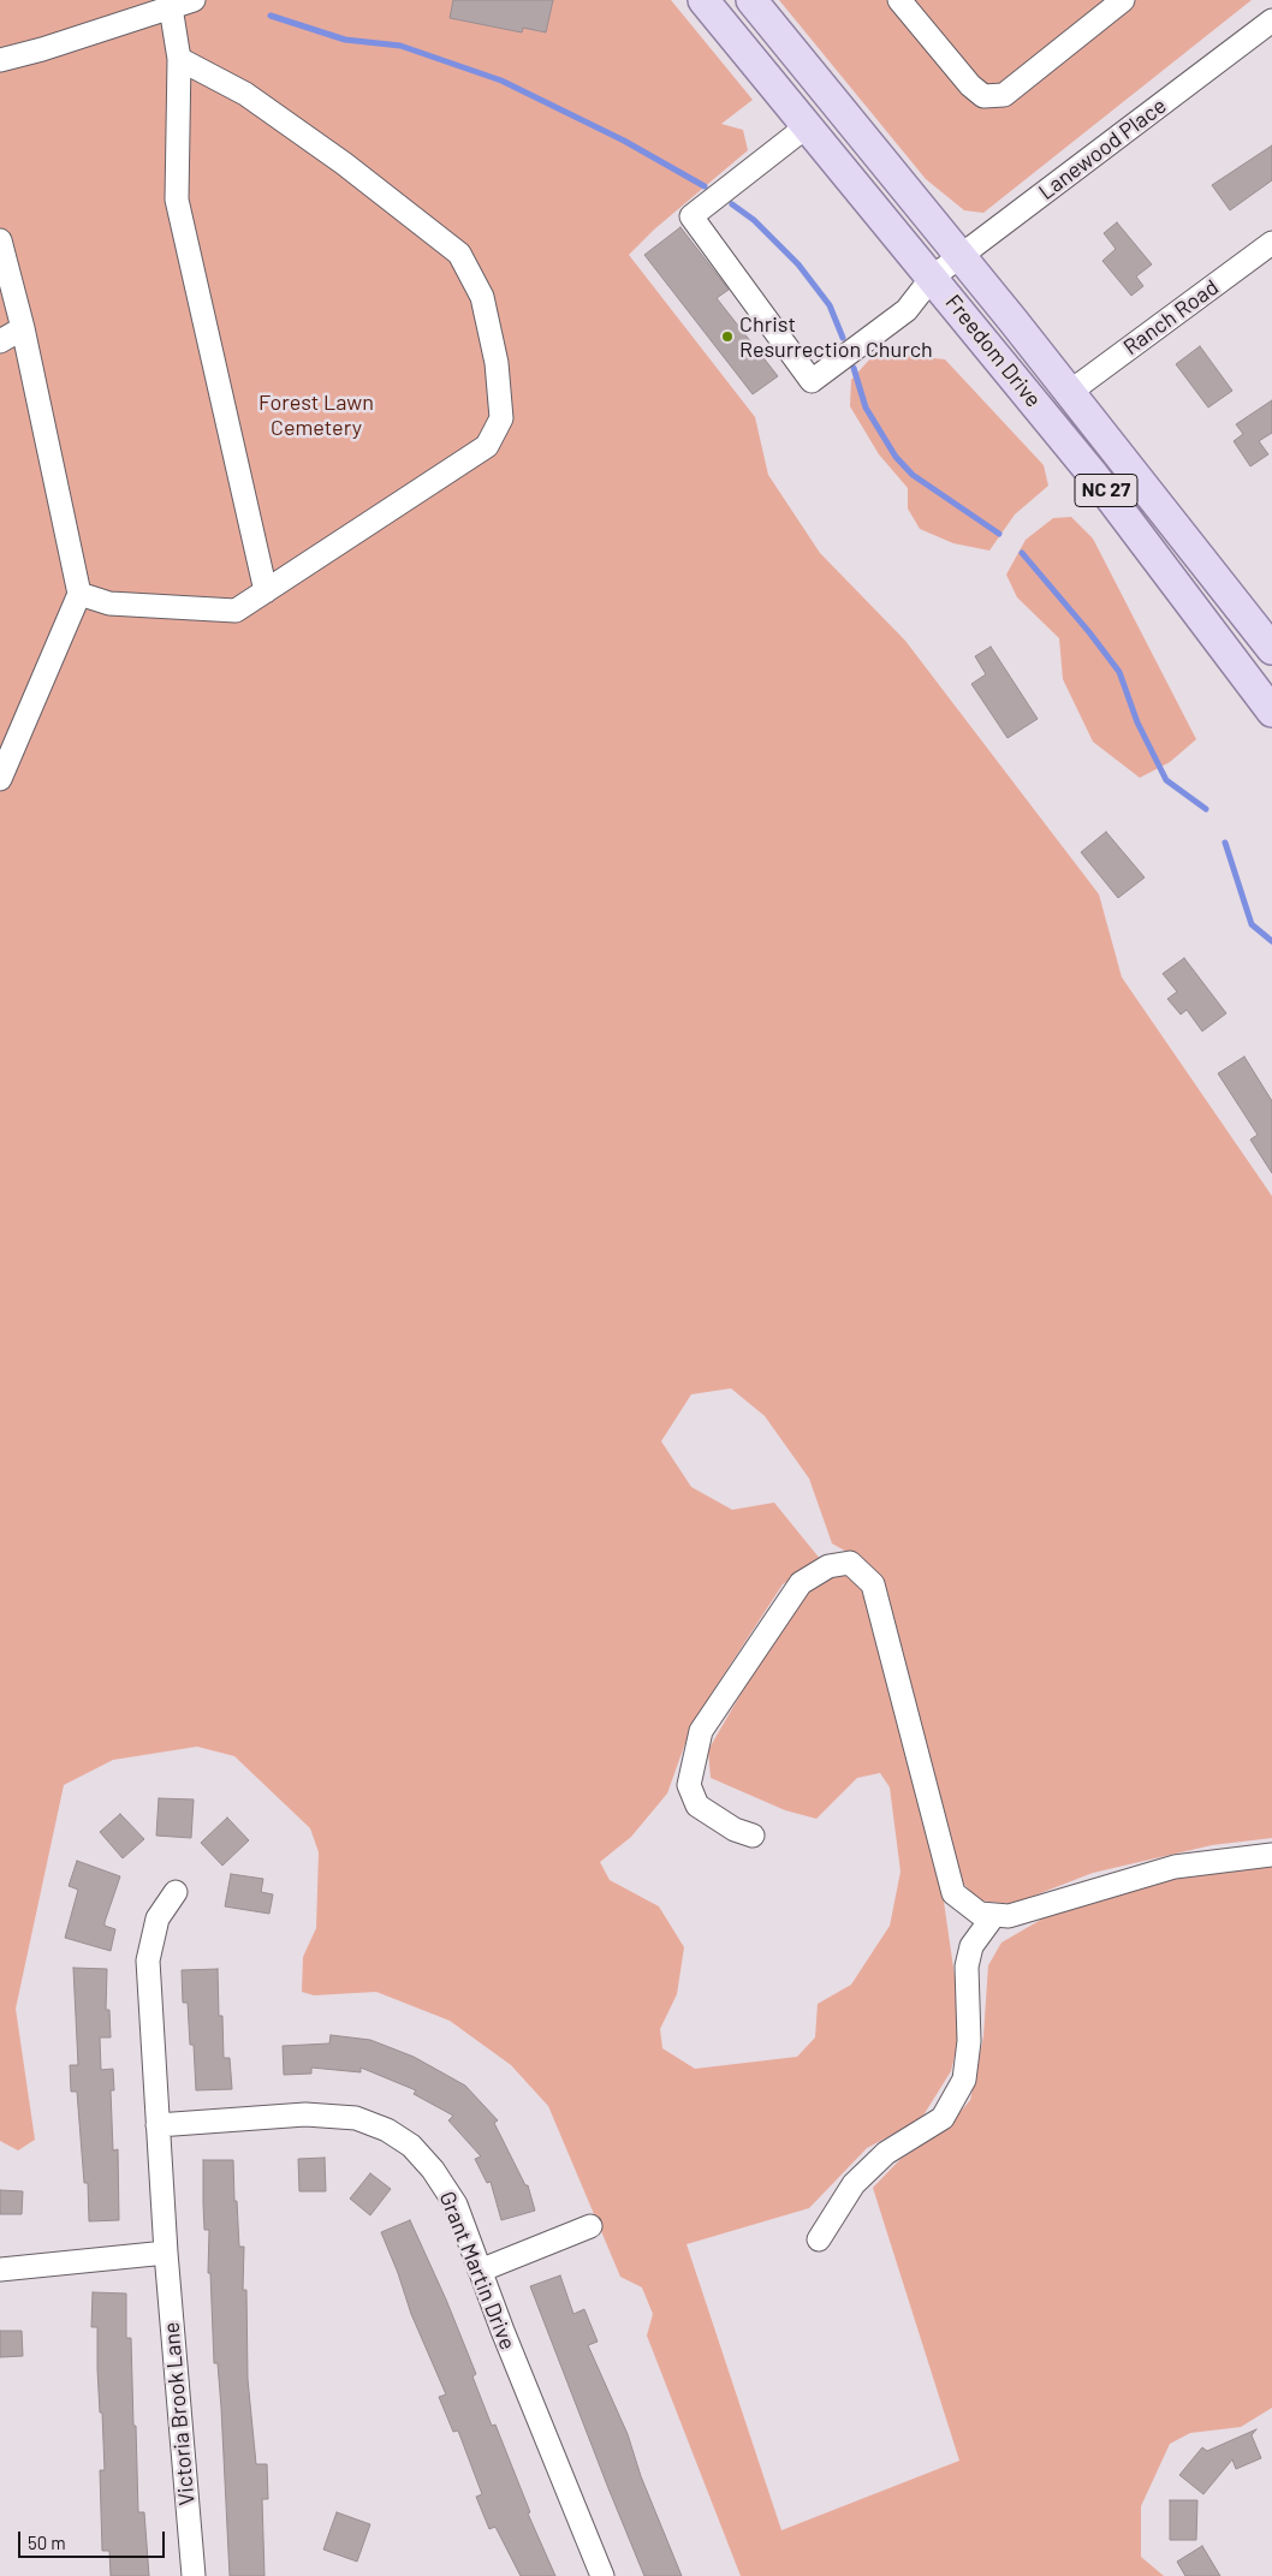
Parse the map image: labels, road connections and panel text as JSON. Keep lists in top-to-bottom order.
{
  "streets": {
    "main road": ["Freedom Drive", "NC 27"],
    "street": [
      "Lanewood Place",
      "Ranch Road",
      "Grant Martin Drive",
      "Victoria Brook Lane"
    ]
  },
  "crossings": [
    ["Lanewood Place", "Freedom Drive"],
    ["Ranch Road", "Freedom Drive"],
    ["Grant Martin Drive", "Victoria Brook Lane"]
  ],
  "parks": ["Forest Lawn Cemetery"],
  "places": ["Christ Resurrection Church"],
  "scale_bar": "50 m"
}
